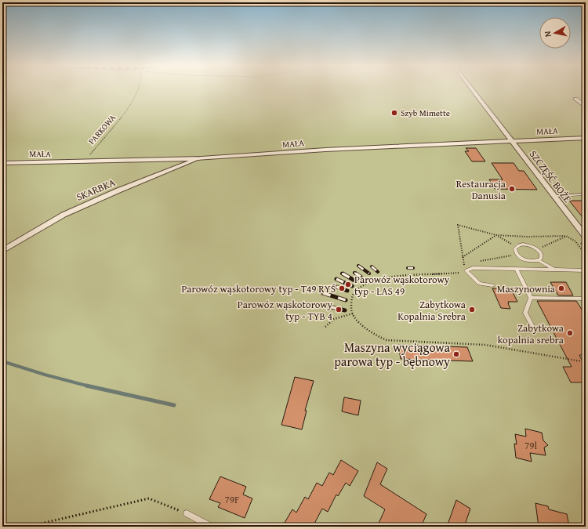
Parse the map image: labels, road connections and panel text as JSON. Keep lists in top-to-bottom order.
{
  "streets": {
    "street": ["MAŁA", "SZCZĘŚĆ BOŻE", "SKARBKA"],
    "path": ["PARKOWA"]
  },
  "crossings": [
    ["PARKOWA", "MAŁA"],
    ["MAŁA", "SZCZĘŚĆ BOŻE"],
    ["MAŁA", "SKARBKA"]
  ],
  "places": [
    "Szyb Mimette",
    "Restauracja Danusia",
    "Parowóz wąskotorowy typ - LAS 49",
    "Parowóz wąskotorowy typ - T49 RYŚ",
    "Maszynownia",
    "Parowóz wąskotorowy typ - TYB 4",
    "Zabytkowa Kopalnia Srebra",
    "Zabytkowa kopalnia srebra",
    "Maszyna wyciągowa parowa typ - bębnowy"
  ],
  "house_numbers": ["79l", "79F"],
  "north": "left"
}
